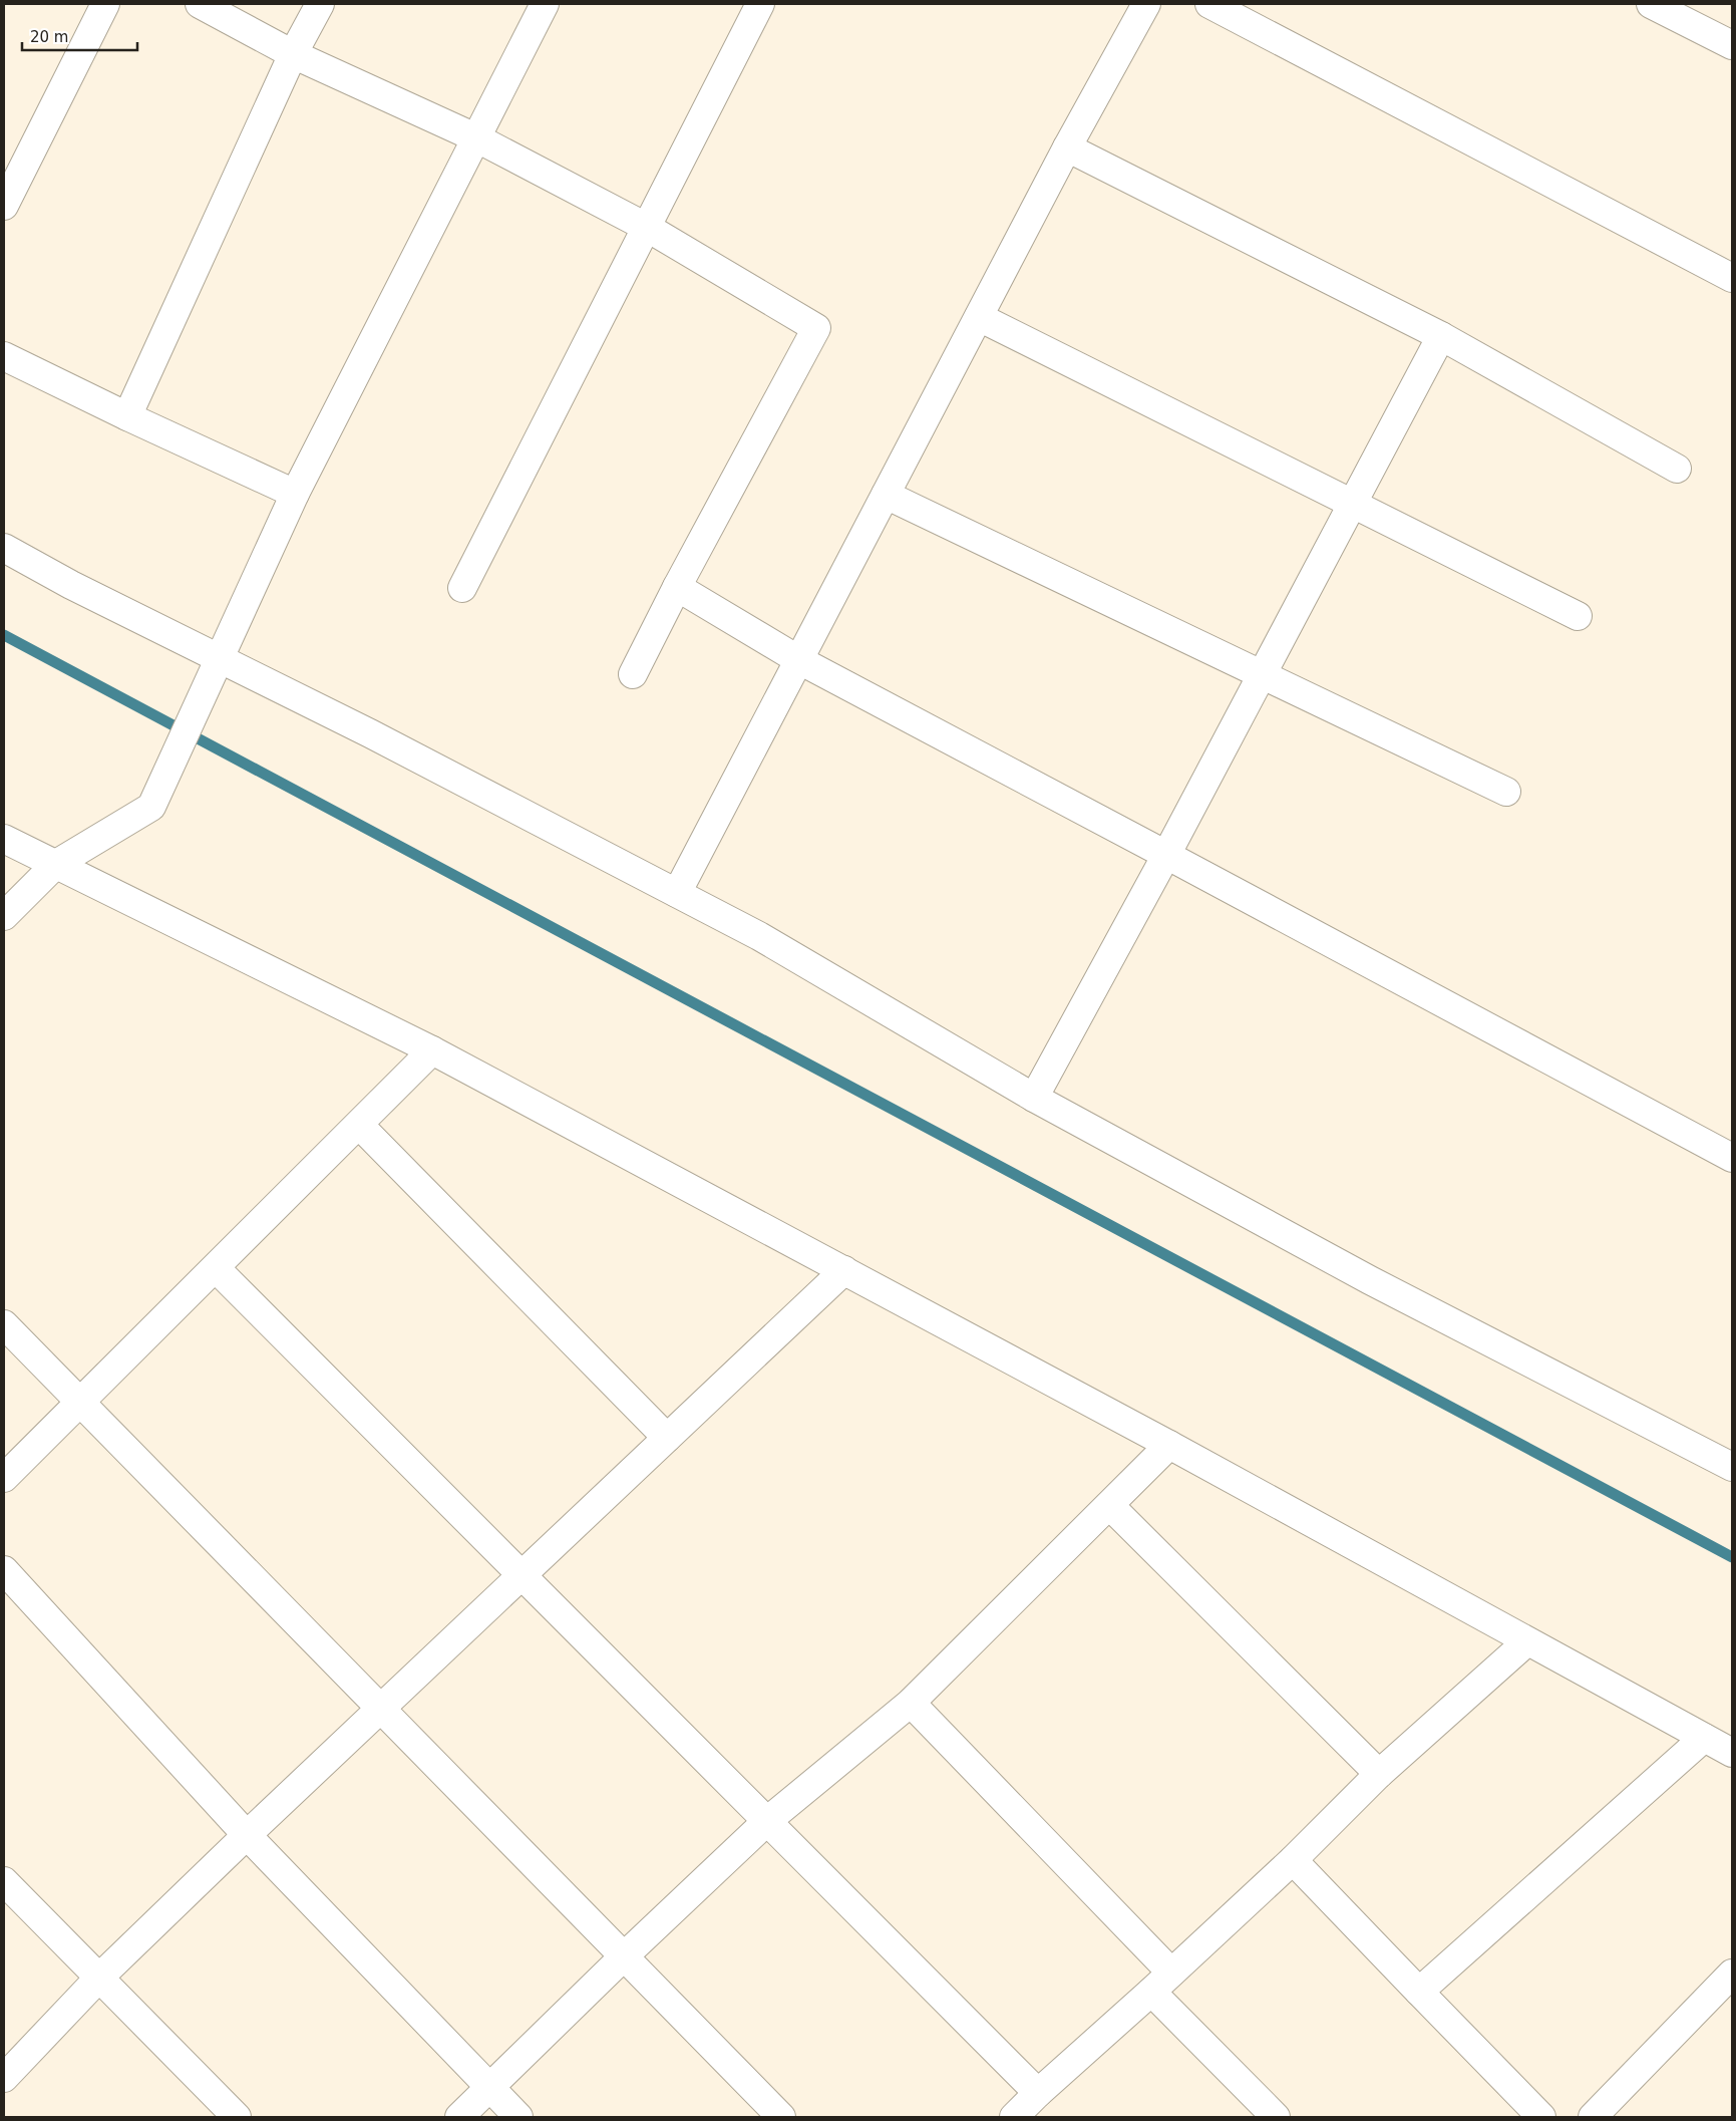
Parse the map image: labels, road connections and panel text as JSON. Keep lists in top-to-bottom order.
{
  "scale_bar": "20 m"
}
